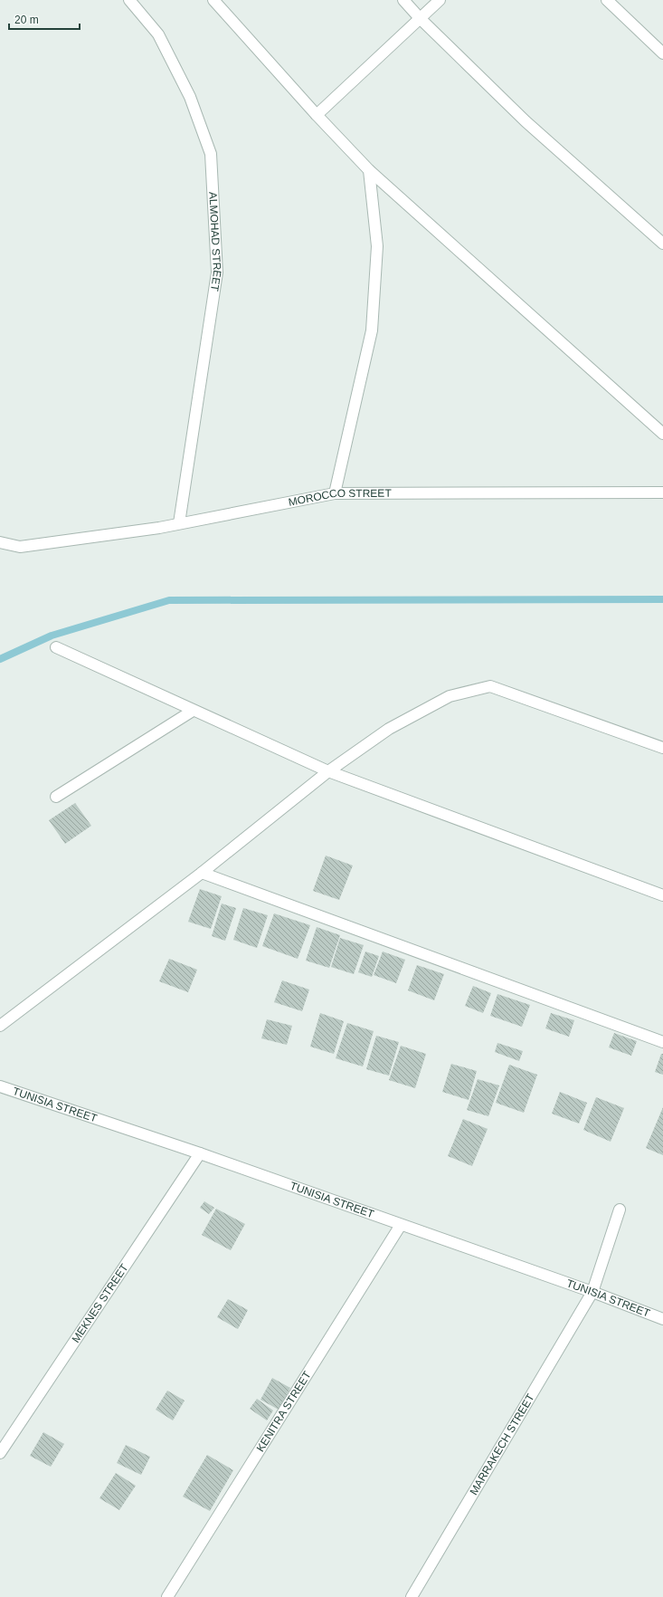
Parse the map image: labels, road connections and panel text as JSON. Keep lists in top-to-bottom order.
{
  "streets": {
    "street": [
      "ALMOHAD STREET",
      "MOROCCO STREET",
      "TUNISIA STREET",
      "MEKNES STREET",
      "KENITRA STREET",
      "MARRAKECH STREET"
    ]
  },
  "crossings": [
    ["ALMOHAD STREET", "MOROCCO STREET"],
    ["TUNISIA STREET", "MEKNES STREET"],
    ["TUNISIA STREET", "KENITRA STREET"],
    ["TUNISIA STREET", "MARRAKECH STREET"]
  ],
  "scale_bar": "20 m"
}
